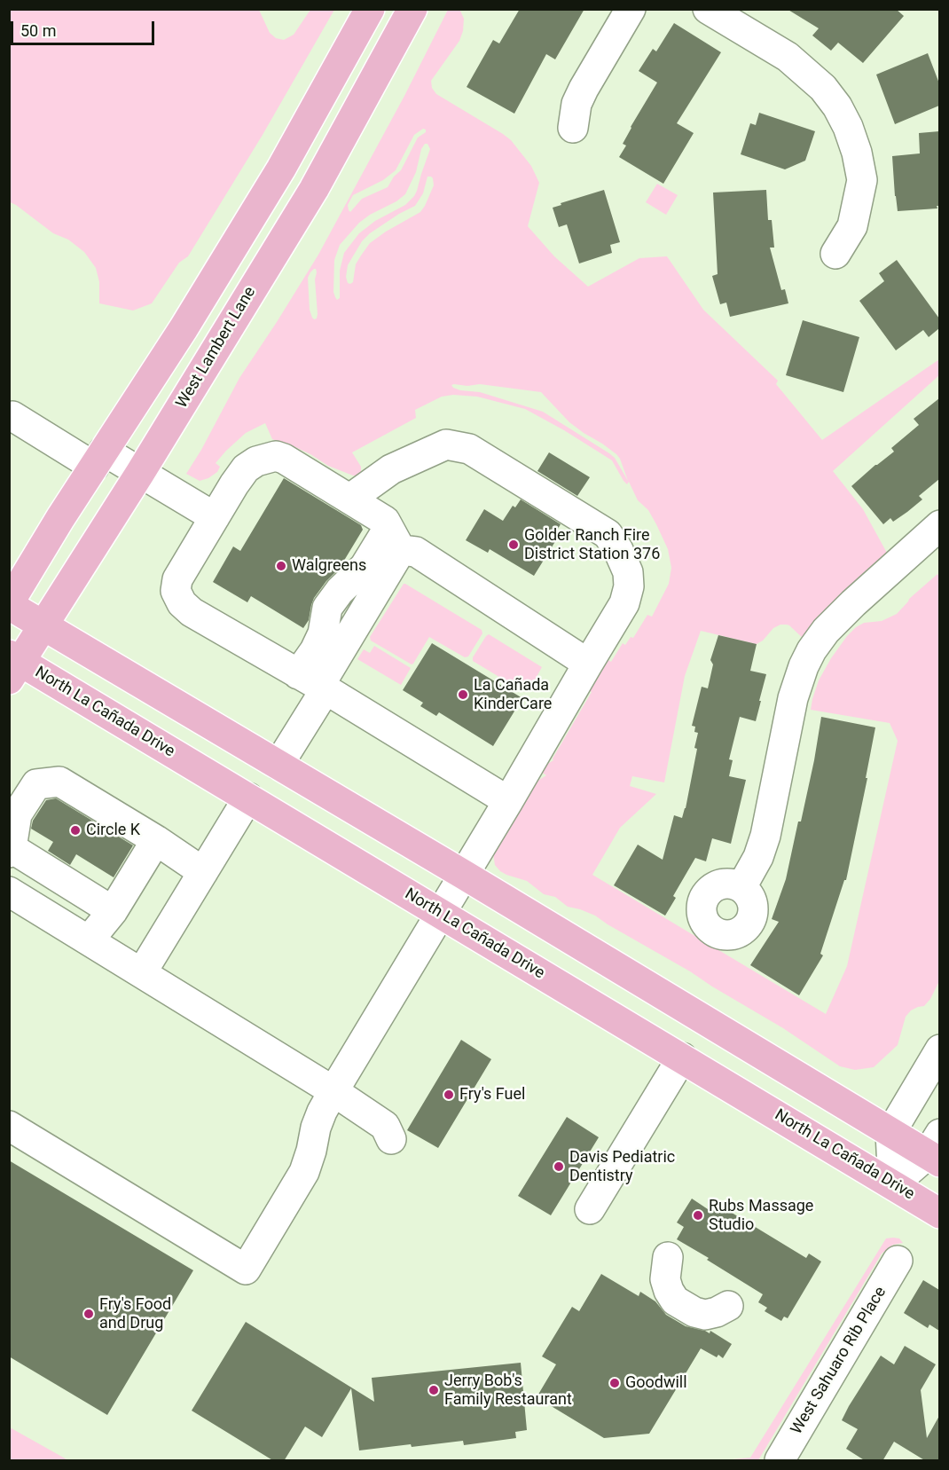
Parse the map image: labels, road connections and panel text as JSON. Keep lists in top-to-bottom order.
{
  "streets": {
    "main road": ["West Lambert Lane", "North La Cañada Drive"],
    "street": ["West Sahuaro Rib Place"]
  },
  "crossings": [
    ["West Lambert Lane", "North La Cañada Drive"]
  ],
  "places": [
    "Golder Ranch Fire District Station 376",
    "Walgreens",
    "La Cañada KinderCare",
    "Circle K",
    "Fry's Fuel",
    "Davis Pediatric Dentistry",
    "Rubs Massage Studio",
    "Fry's Food and Drug",
    "Goodwill",
    "Jerry Bob's Family Restaurant"
  ],
  "scale_bar": "50 m"
}
